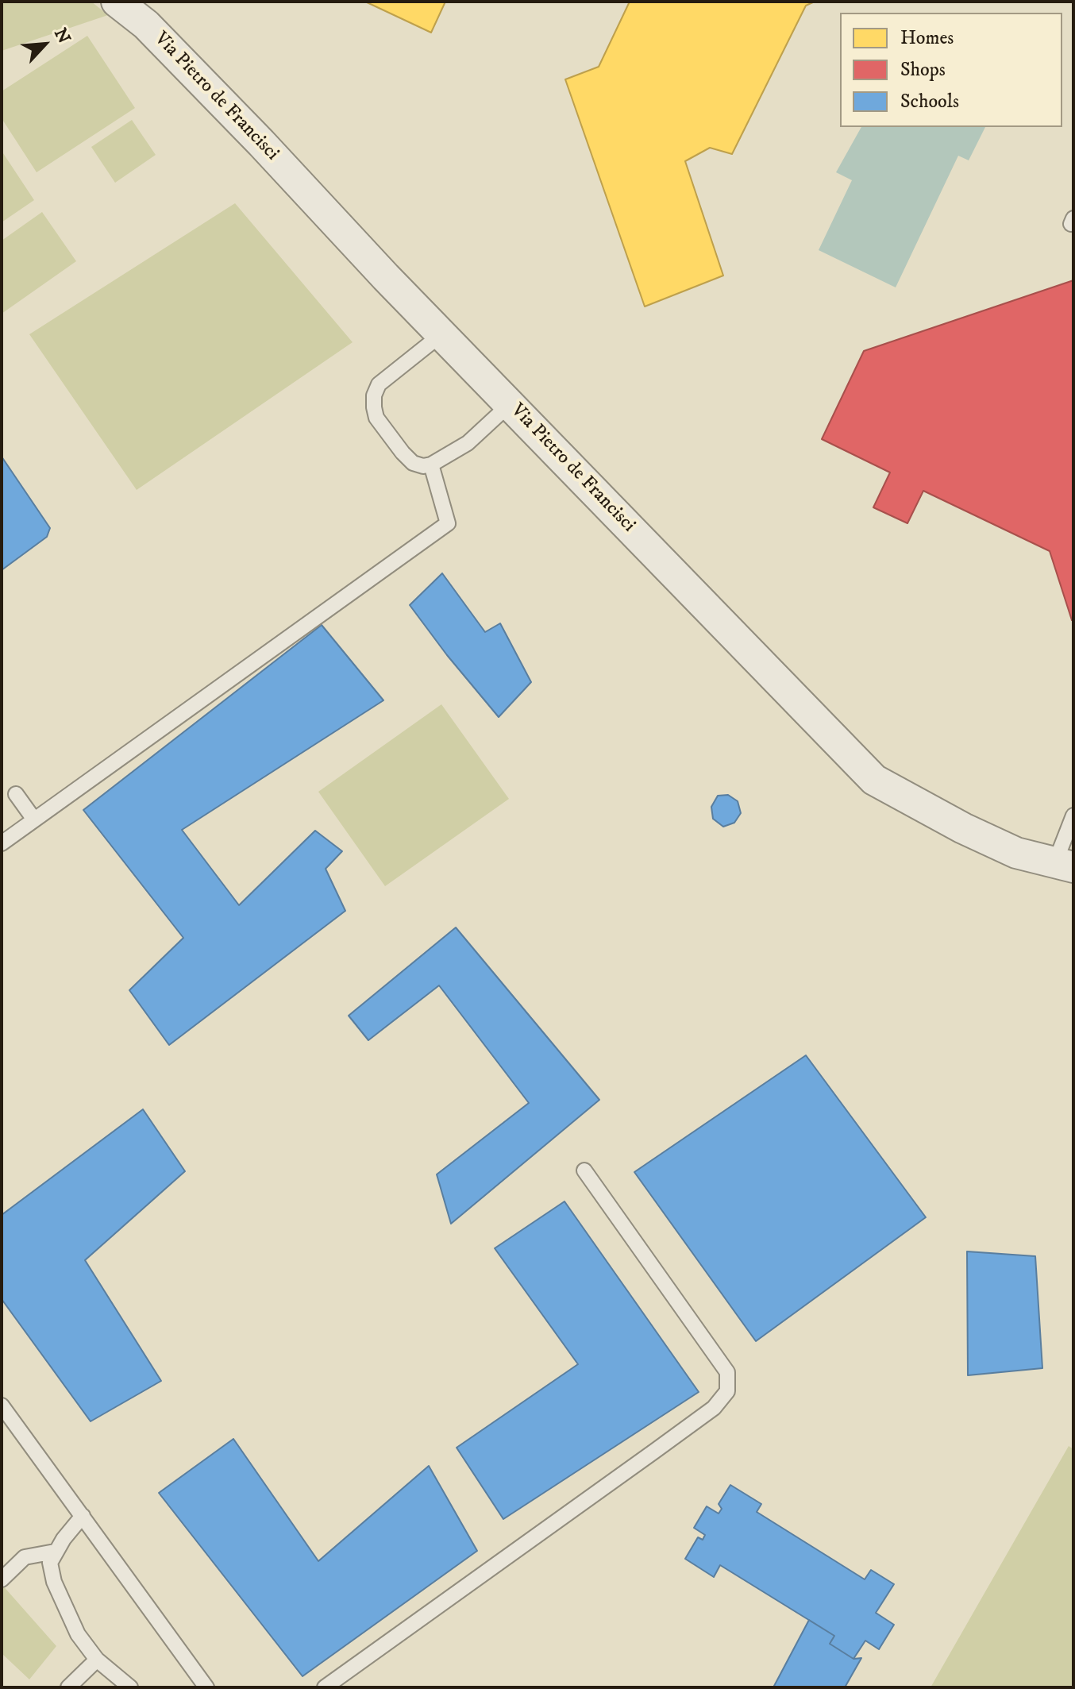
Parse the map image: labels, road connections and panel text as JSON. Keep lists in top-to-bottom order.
{
  "streets": {
    "street": ["Via Pietro de Francisci"]
  },
  "legend": ["Homes", "Shops", "Schools"],
  "north": "top right"
}
